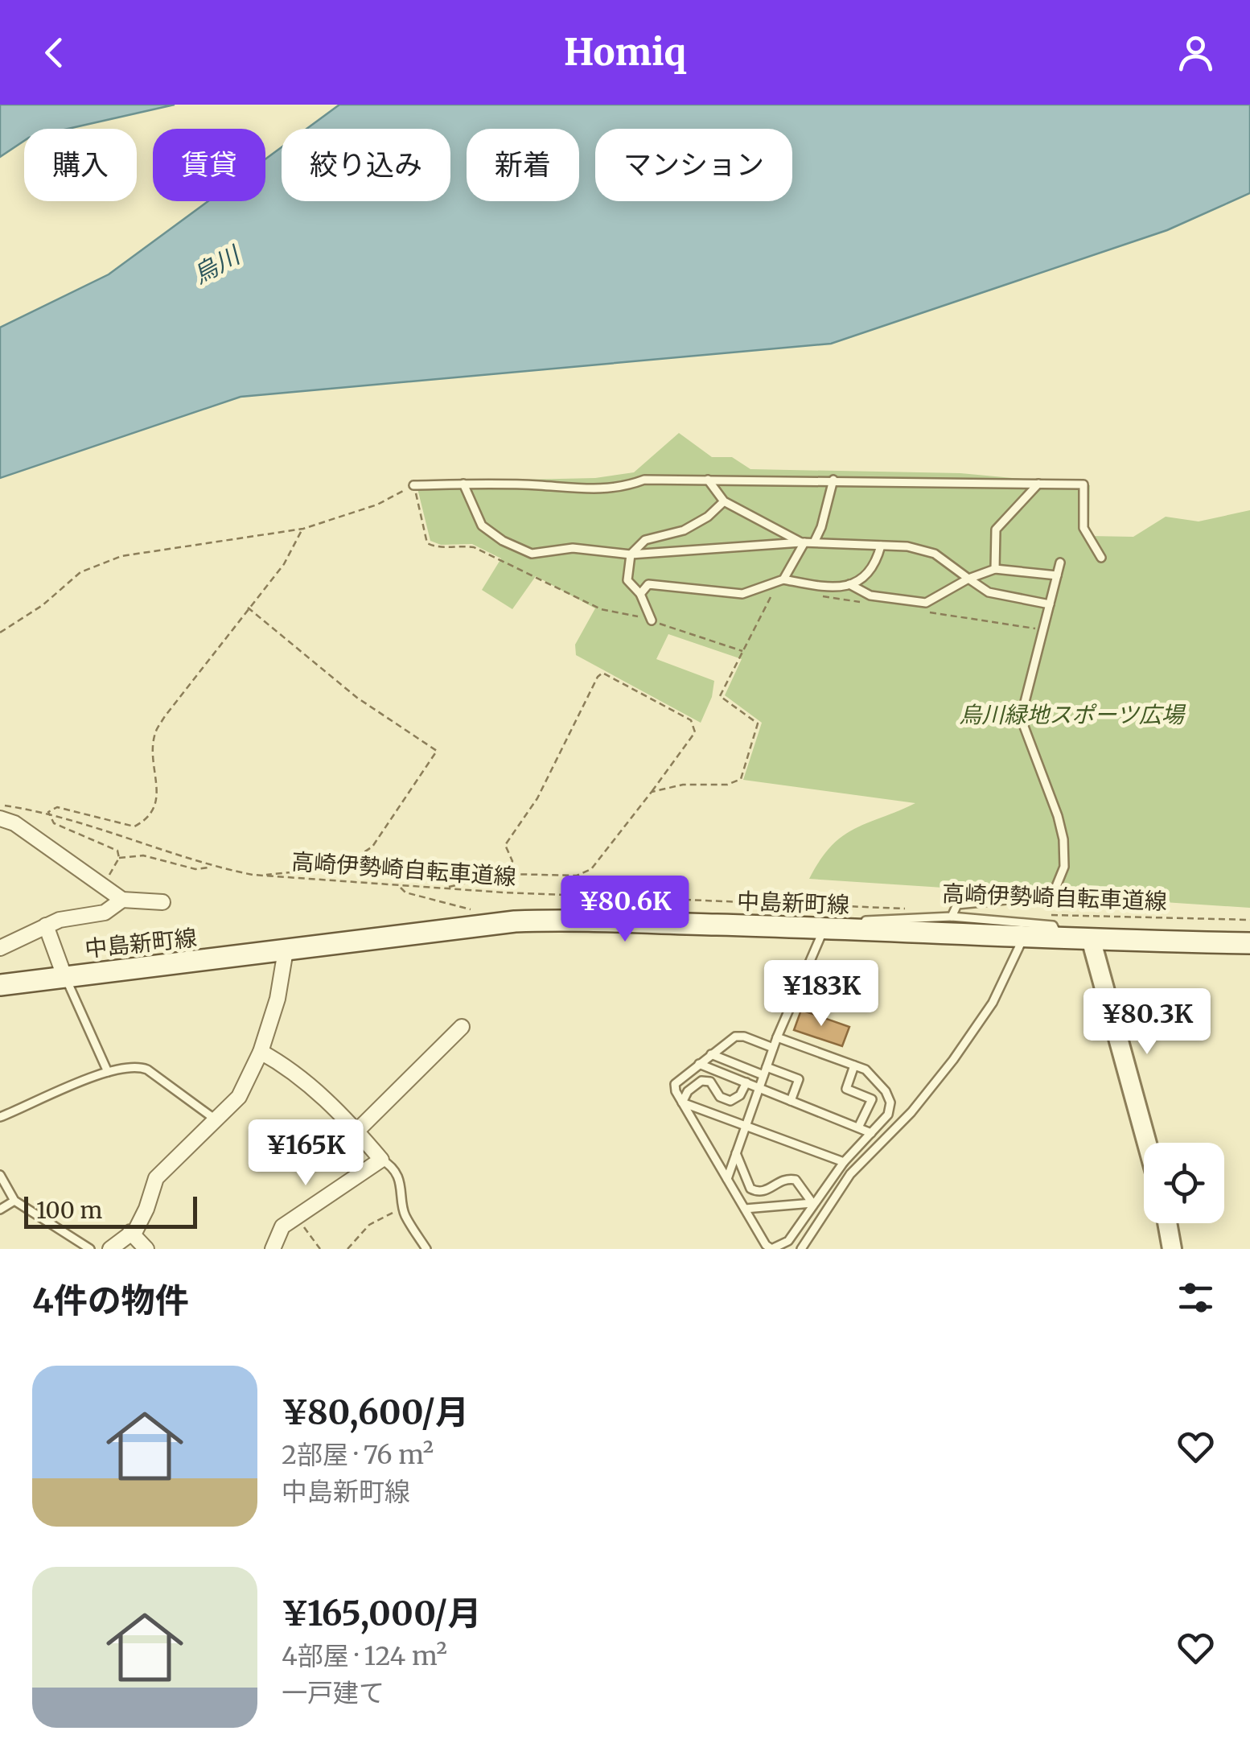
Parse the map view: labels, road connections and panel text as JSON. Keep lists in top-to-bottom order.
{
  "streets": {
    "main road": ["中島新町線"],
    "path": ["高崎伊勢崎自転車道線"]
  },
  "water": ["烏川"],
  "parks": ["烏川緑地スポーツ広場"],
  "scale_bar": "100 m",
  "page": {
    "header": "Homiq",
    "chip": [
      "購入",
      "賃貸",
      "絞り込み",
      "新着",
      "マンション"
    ],
    "price": [
      "¥80.6K",
      "¥183K",
      "¥80.3K",
      "¥165K"
    ],
    "scale": "100 m",
    "heading": "4件の物件",
    "list": [
      {
        "name": "¥80,600/月",
        "note": "2部屋 · 76 m² · 中島新町線"
      },
      {
        "name": "¥165,000/月",
        "note": "4部屋 · 124 m² · 一戸建て"
      }
    ]
  }
}
